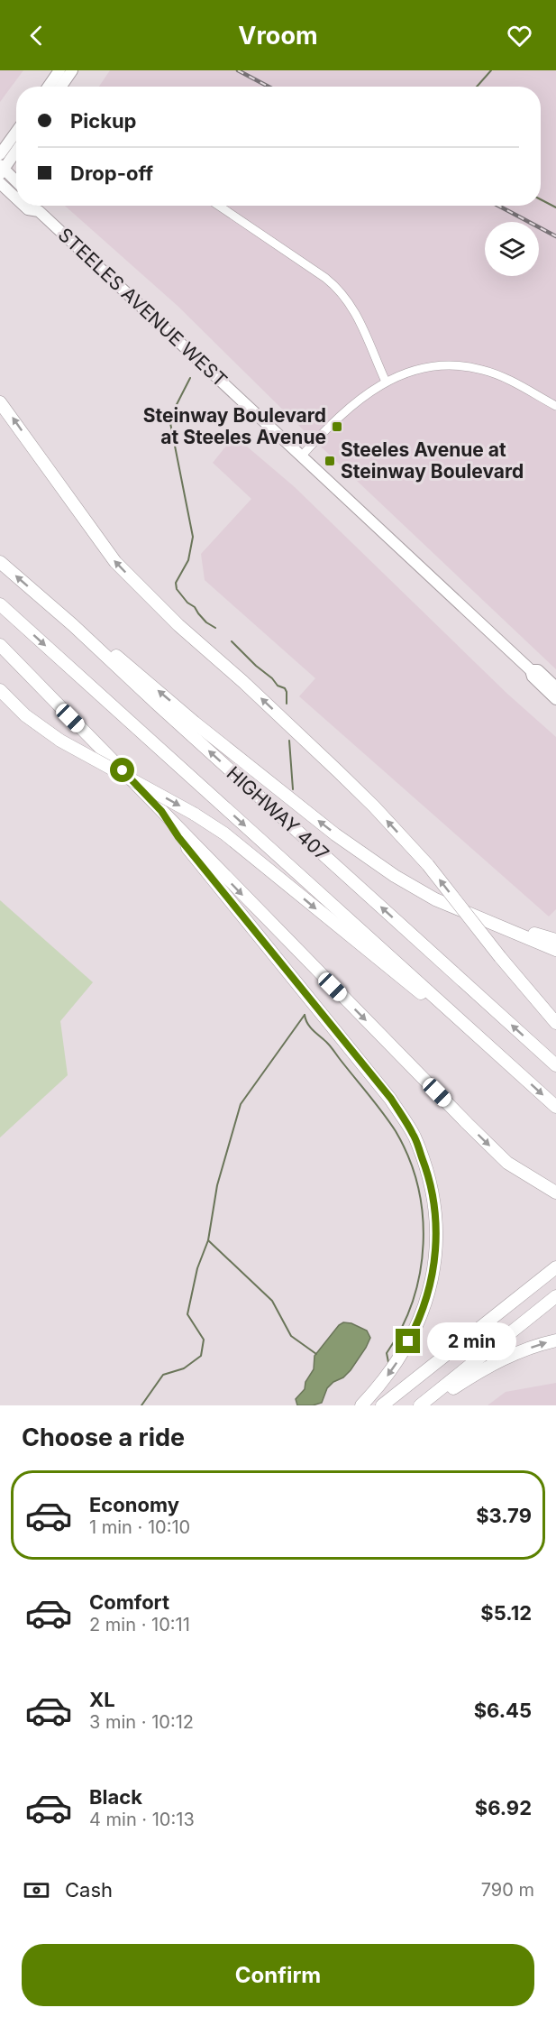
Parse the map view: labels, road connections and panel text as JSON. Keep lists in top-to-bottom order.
{
  "streets": {
    "highway": ["HIGHWAY 407"],
    "main road": ["STEELES AVENUE WEST"]
  },
  "places": {
    "transit": ["Steinway Boulevard at Steeles Avenue", "Steeles Avenue at Steinway Boulevard"]
  },
  "page": {
    "header": "Vroom",
    "banner": ["Pickup", "Drop-off"],
    "bubble": "2 min",
    "heading": "Choose a ride",
    "list": [
      {
        "name": "Economy",
        "note": "1 min · 10:10",
        "value": "$3.79"
      },
      {
        "name": "Comfort",
        "note": "2 min · 10:11",
        "value": "$5.12"
      },
      {
        "name": "XL",
        "note": "3 min · 10:12",
        "value": "$6.45"
      },
      {
        "name": "Black",
        "note": "4 min · 10:13",
        "value": "$6.92"
      }
    ],
    "pay": ["Cash", "790 m"],
    "buttons": "Confirm"
  }
}
